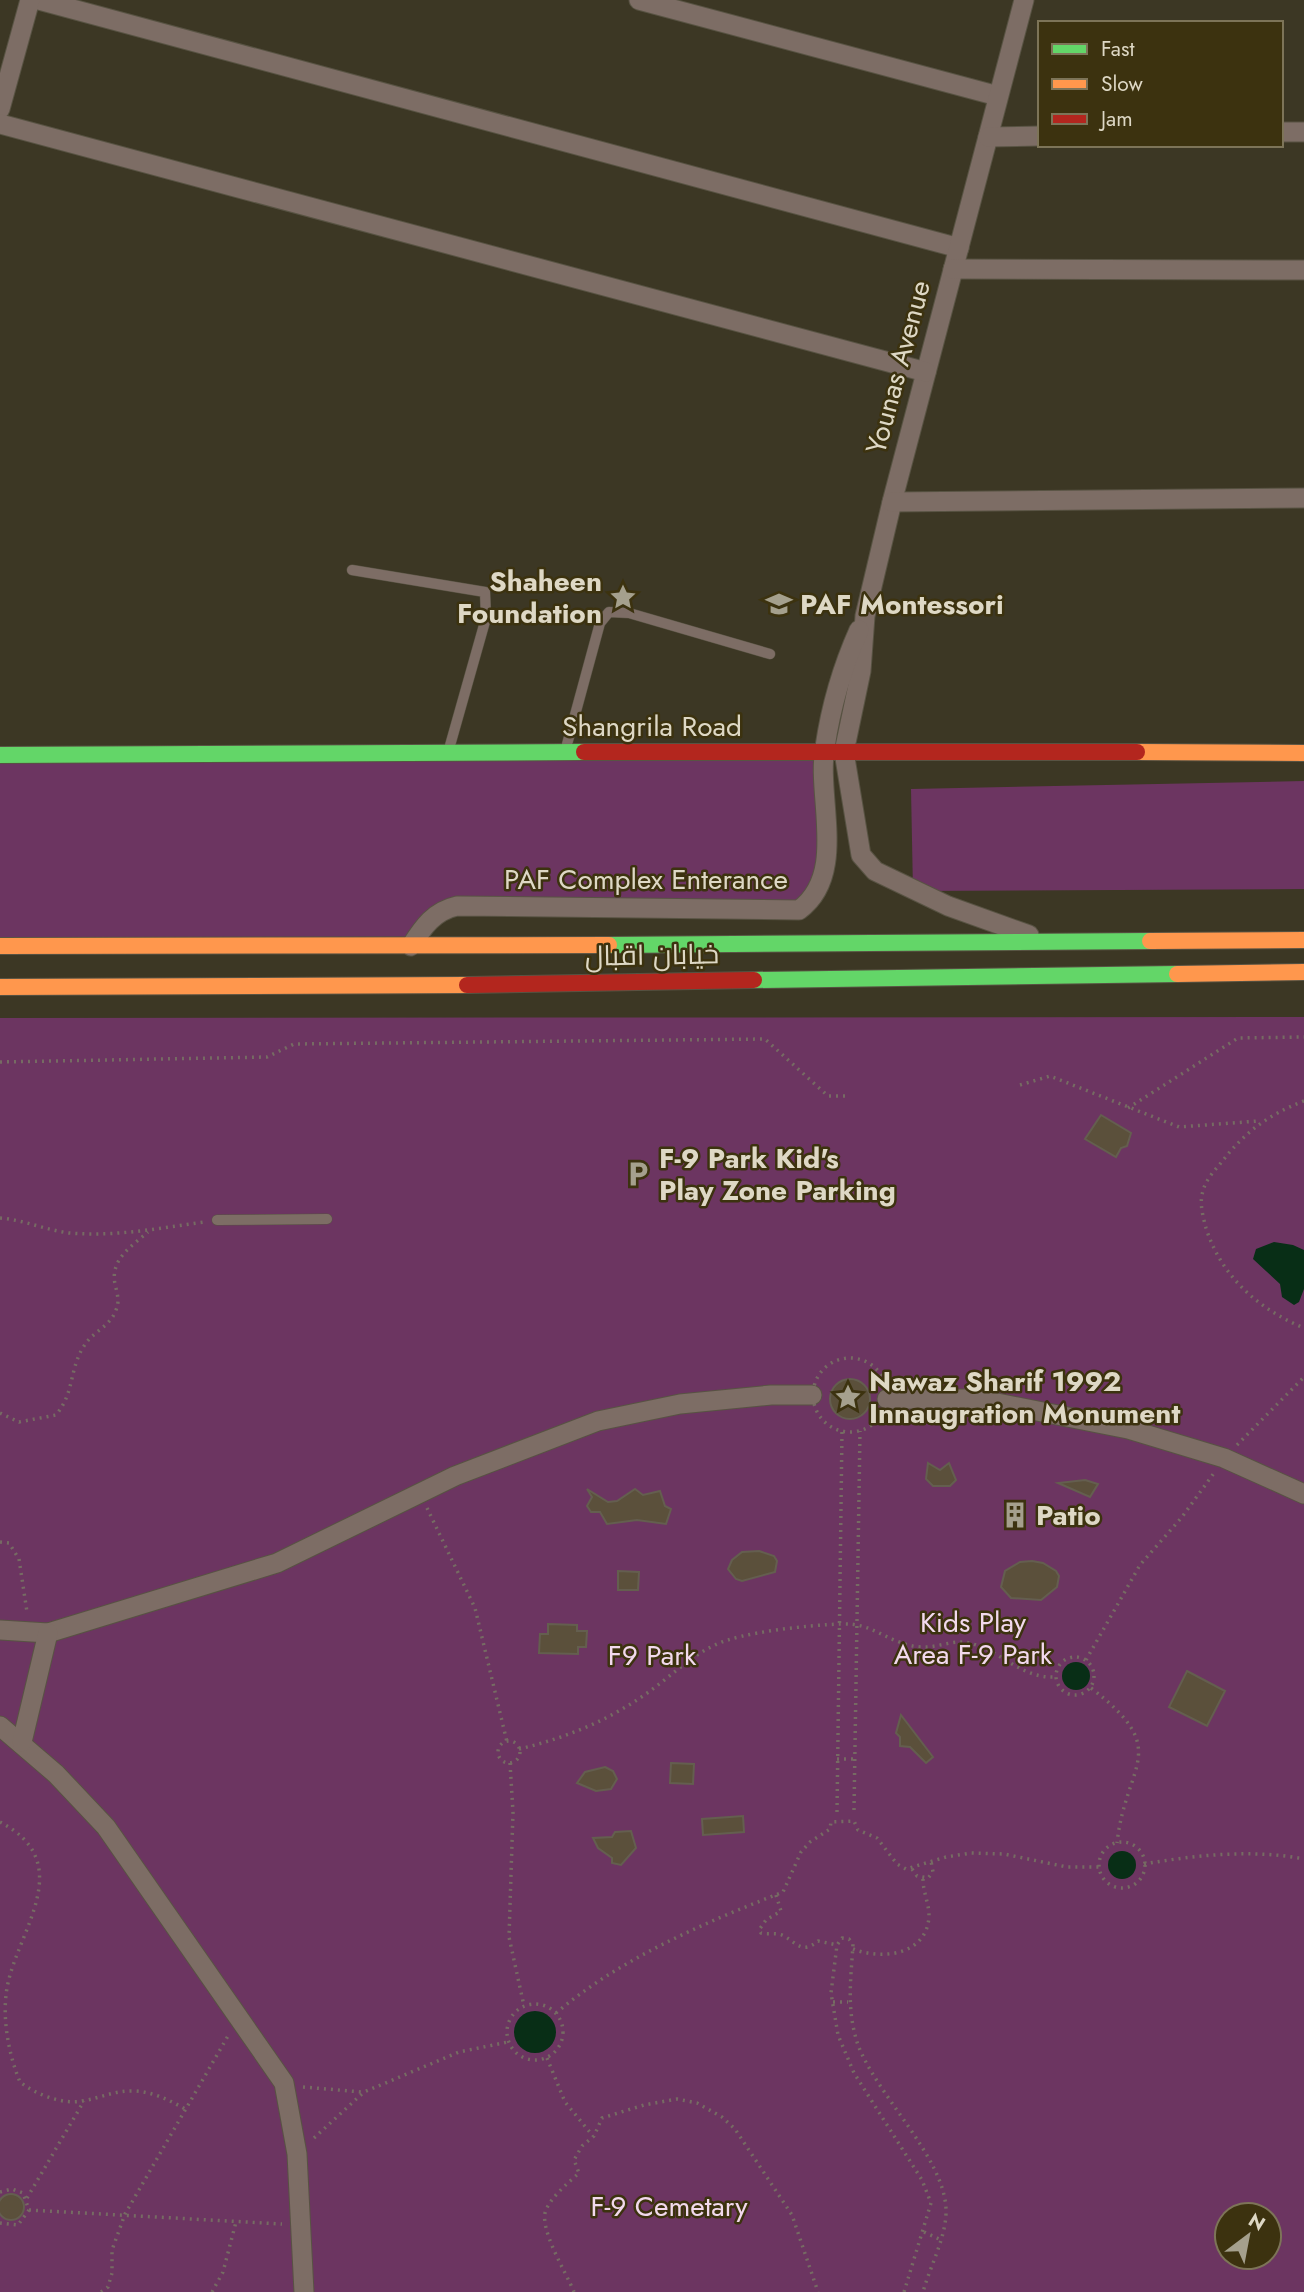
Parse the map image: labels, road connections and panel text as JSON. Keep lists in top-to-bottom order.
{
  "streets": {
    "main road": ["Shangrila Road", "خیابان اقبال"],
    "street": ["Younas Avenue", "PAF Complex Enterance"]
  },
  "crossings": [
    ["Younas Avenue", "Shangrila Road"],
    ["Younas Avenue", "PAF Complex Enterance"],
    ["Shangrila Road", "PAF Complex Enterance"],
    ["PAF Complex Enterance", "خیابان اقبال"]
  ],
  "parks": ["Kids Play Area F-9 Park", "F9 Park", "F-9 Cemetary"],
  "places": {
    "place": ["Shaheen Foundation", "Nawaz Sharif 1992 Innaugration Monument"],
    "school or university": ["PAF Montessori"],
    "parking": ["F-9 Park Kid's Play Zone Parking"],
    "building": ["Patio"]
  },
  "legend": ["Fast", "Slow", "Jam"],
  "north": "top right"
}
